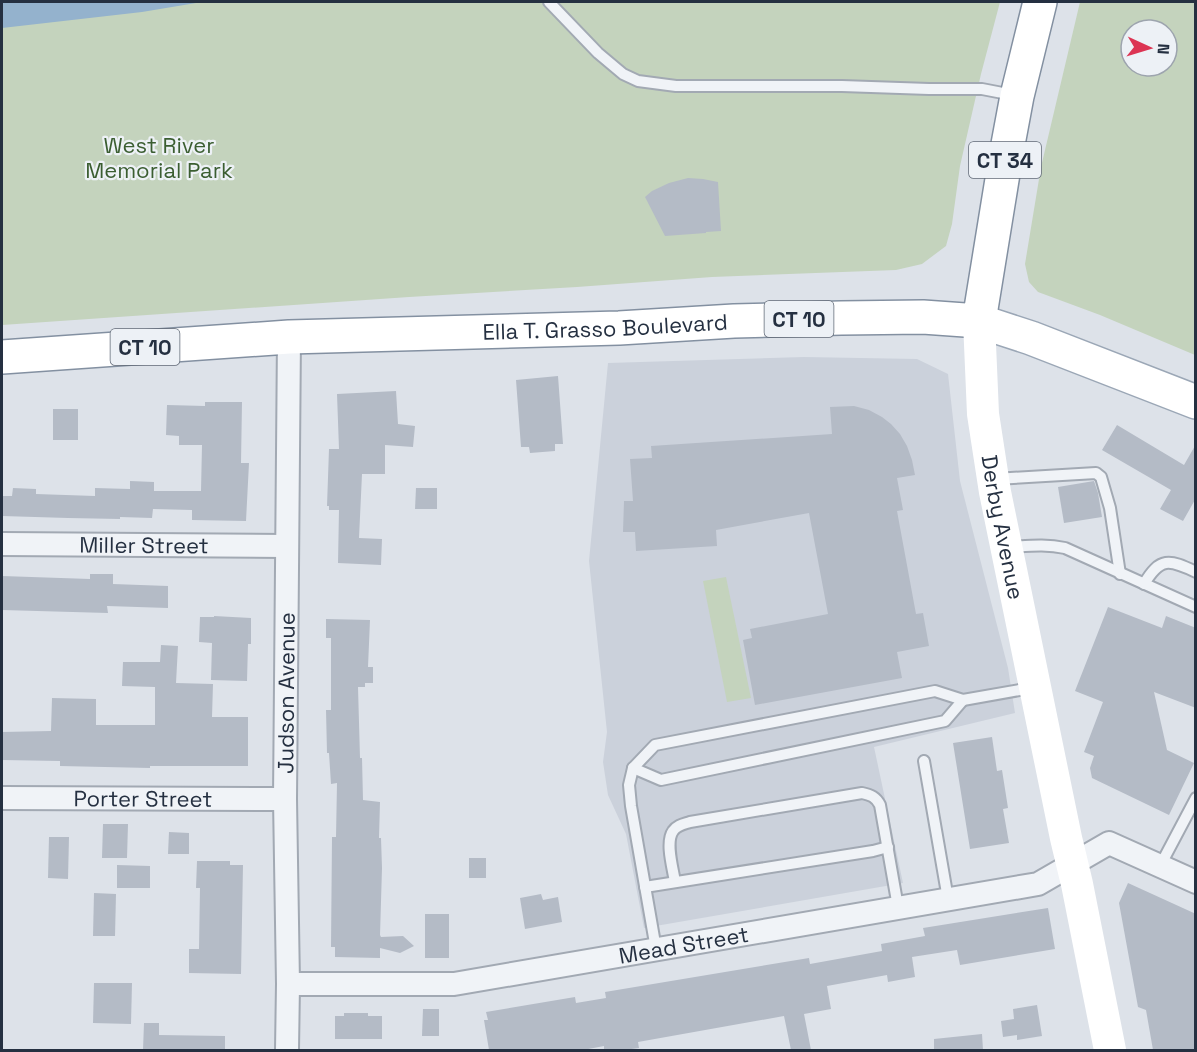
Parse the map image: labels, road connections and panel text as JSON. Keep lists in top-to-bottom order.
{
  "streets": {
    "main road": [
      "CT 34",
      "CT 10",
      "Ella T. Grasso Boulevard",
      "Derby Avenue"
    ],
    "street": [
      "Miller Street",
      "Judson Avenue",
      "Porter Street",
      "Mead Street"
    ]
  },
  "crossings": [
    ["Ella T. Grasso Boulevard", "Derby Avenue"],
    ["Ella T. Grasso Boulevard", "Judson Avenue"],
    ["Derby Avenue", "Mead Street"],
    ["Miller Street", "Judson Avenue"],
    ["Judson Avenue", "Porter Street"],
    ["Judson Avenue", "Mead Street"]
  ],
  "parks": ["West River Memorial Park"],
  "north": "right"
}
